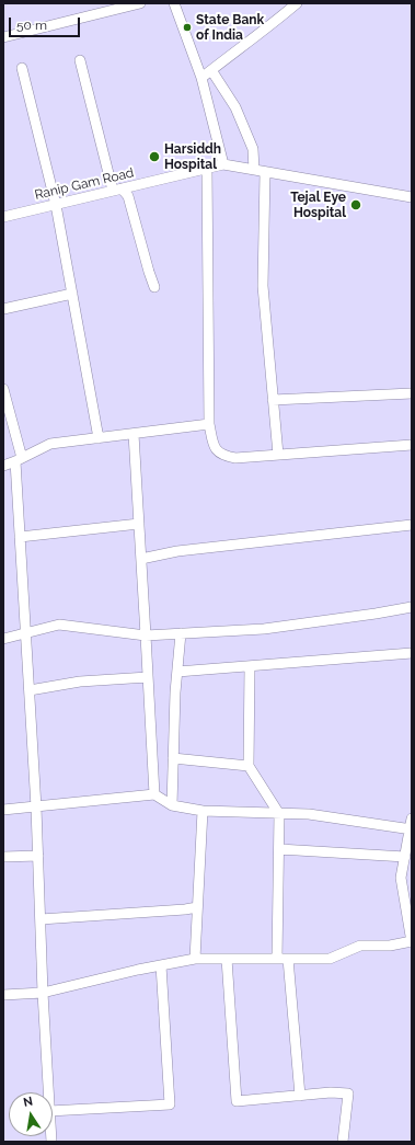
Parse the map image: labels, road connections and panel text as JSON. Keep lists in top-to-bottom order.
{
  "streets": {
    "street": ["Ranip Gam Road"]
  },
  "places": ["State Bank of India", "Harsiddh Hospital", "Tejal Eye Hospital"],
  "scale_bar": "50 m",
  "north": "top"
}
